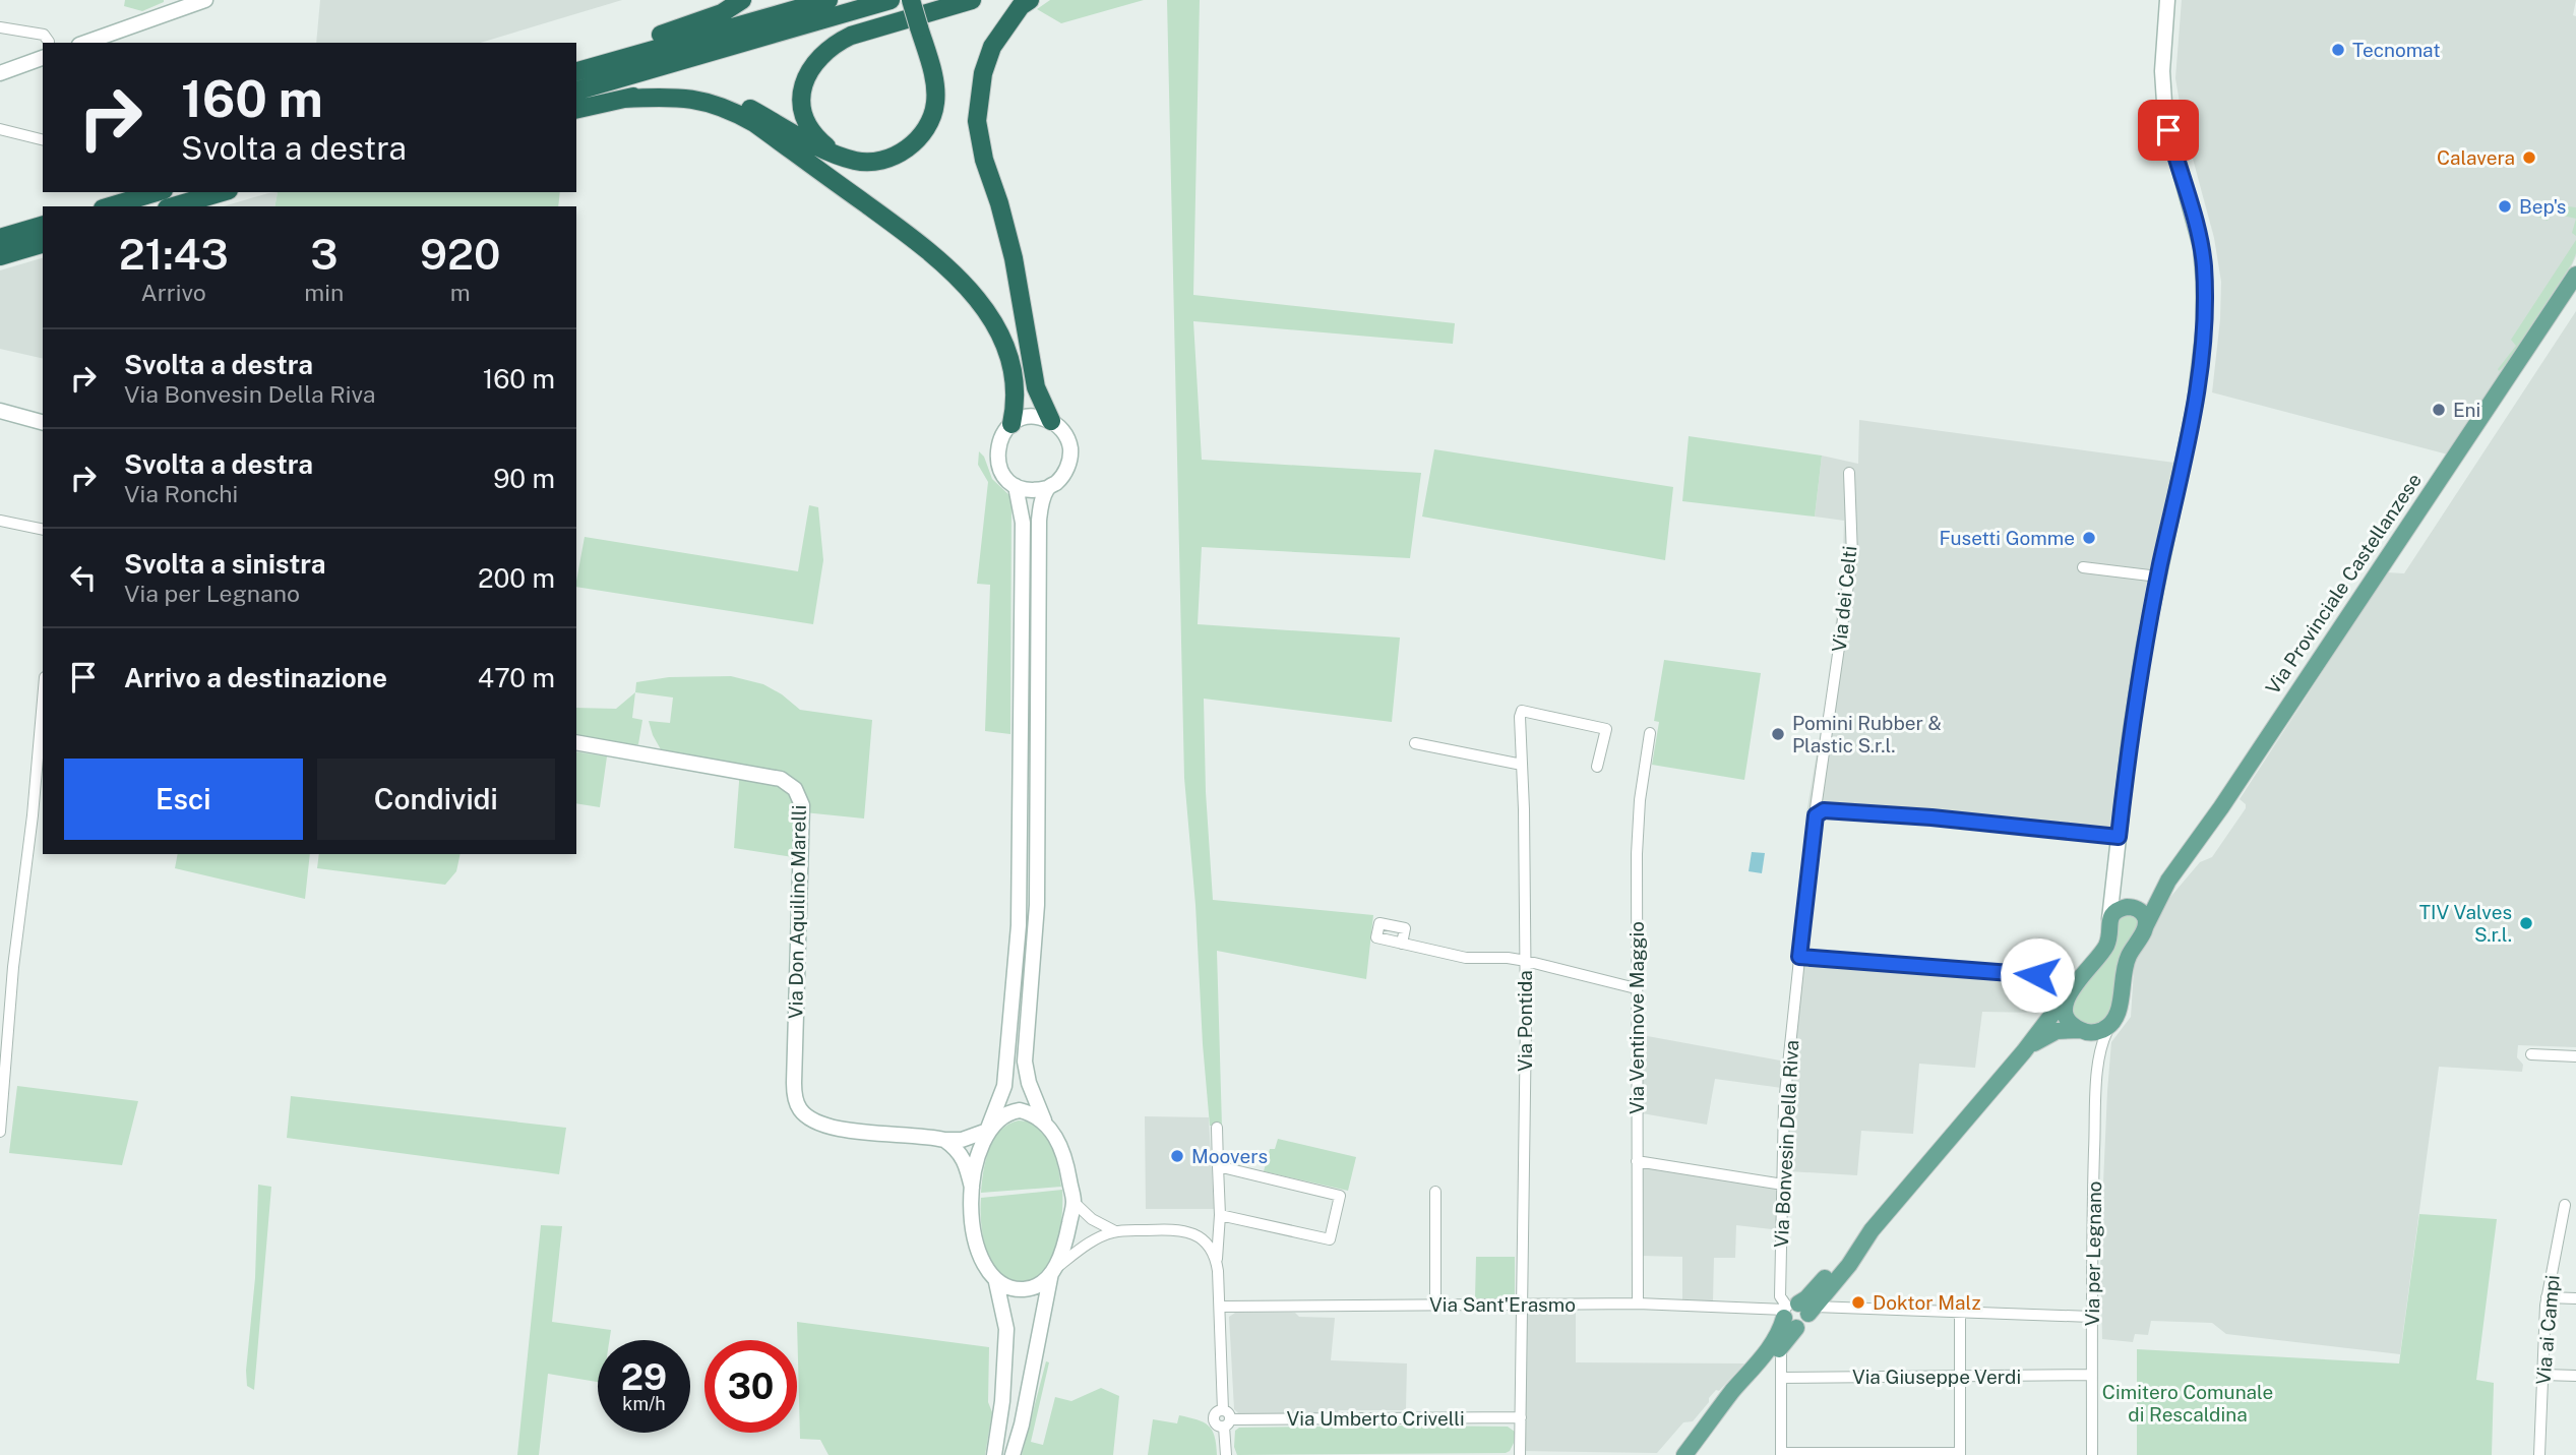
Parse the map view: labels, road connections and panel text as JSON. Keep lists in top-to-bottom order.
{
  "streets": {
    "main road": ["Via Provinciale Castellanzese"],
    "street": [
      "Via dei Celti",
      "Via Don Aquilino Marelli",
      "Via Ventinove Maggio",
      "Via Pontida",
      "Via Bonvesin Della Riva",
      "Via per Legnano",
      "Via Sant'Erasmo",
      "Via ai Campi",
      "Via Giuseppe Verdi",
      "Via Umberto Crivelli"
    ]
  },
  "crossings": [
    ["Via Provinciale Castellanzese", "Via per Legnano"],
    ["Via dei Celti", "Via Bonvesin Della Riva"],
    ["Via Ventinove Maggio", "Via Sant'Erasmo"],
    ["Via Pontida", "Via Sant'Erasmo"],
    ["Via Pontida", "Via Umberto Crivelli"],
    ["Via Bonvesin Della Riva", "Via Sant'Erasmo"],
    ["Via per Legnano", "Via Sant'Erasmo"],
    ["Via per Legnano", "Via Giuseppe Verdi"]
  ],
  "parks": ["Cimitero Comunale di Rescaldina"],
  "places": [
    "Tecnomat",
    "Calavera",
    "Bep's",
    "Eni",
    "Fusetti Gomme",
    "Pomini Rubber & Plastic S.r.l.",
    "TIV Valves S.r.l.",
    "Moovers",
    "Doktor Malz"
  ],
  "page": {
    "turn": ["160 m", "Svolta a destra"],
    "eta": [
      "21:43",
      "Arrivo",
      "3",
      "min",
      "920",
      "m"
    ],
    "list": [
      {
        "name": "Svolta a destra",
        "note": "Via Bonvesin Della Riva",
        "value": "160 m"
      },
      {
        "name": "Svolta a destra",
        "note": "Via Ronchi",
        "value": "90 m"
      },
      {
        "name": "Svolta a sinistra",
        "note": "Via per Legnano",
        "value": "200 m"
      },
      {
        "name": "Arrivo a destinazione",
        "value": "470 m"
      }
    ],
    "buttons": ["Esci", "Condividi"],
    "speed": "29 km/h",
    "limit": "30"
  }
}
